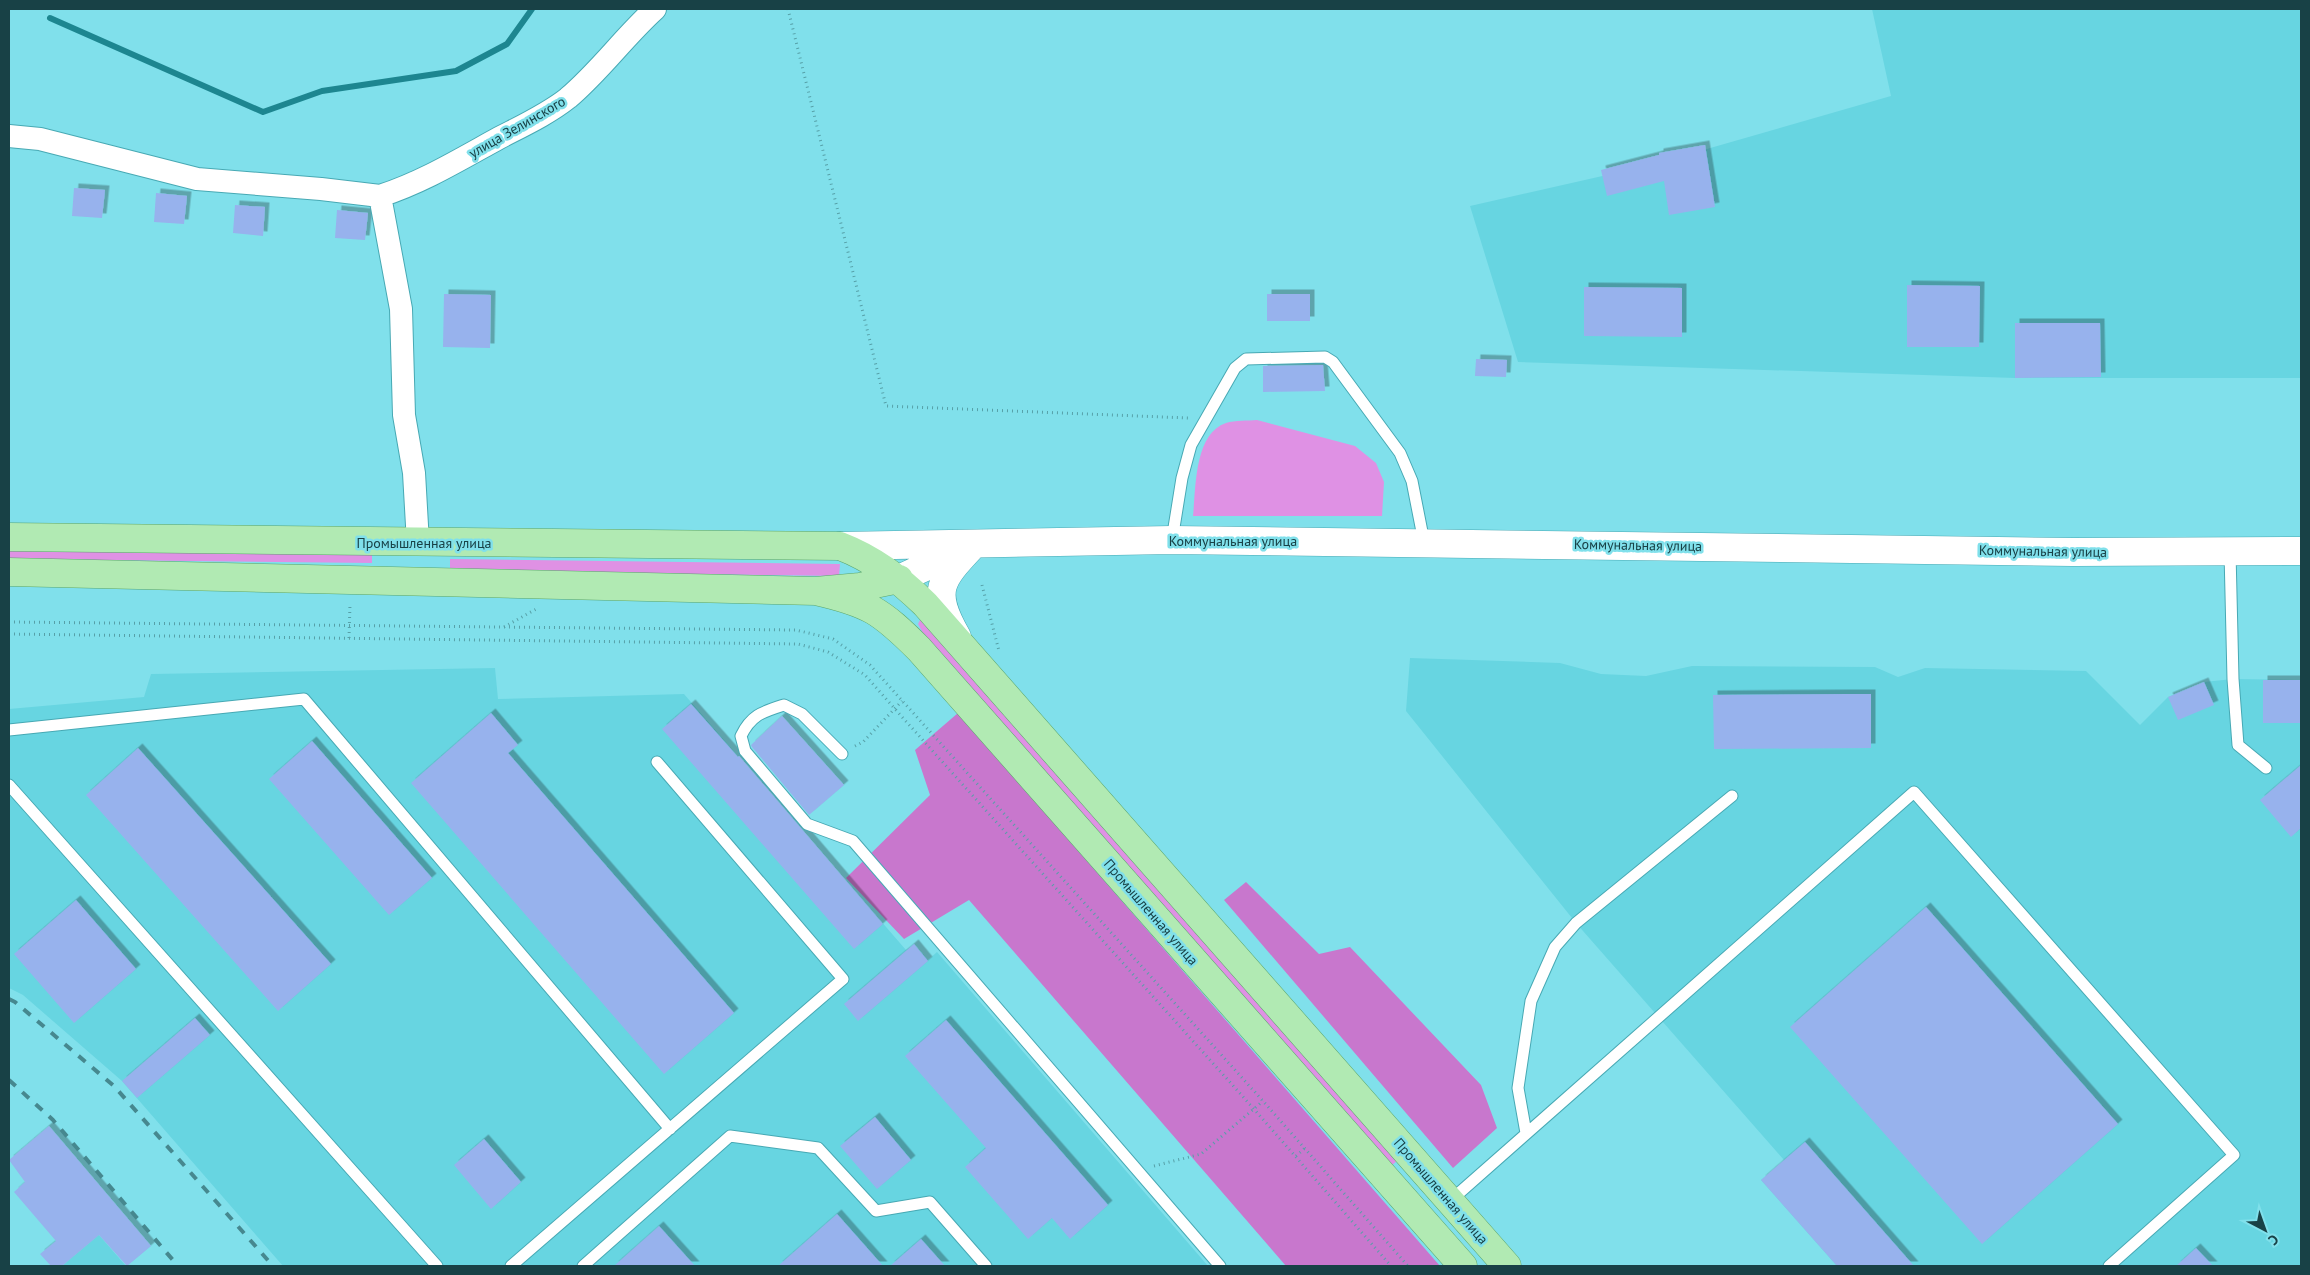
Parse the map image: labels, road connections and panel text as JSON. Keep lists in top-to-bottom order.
{
  "streets": {
    "main road": ["Коммунальная улица", "Промышленная улица"],
    "street": ["улица Зелинского"]
  },
  "crossings": [
    ["Коммунальная улица", "Промышленная улица"]
  ],
  "north": "bottom right"
}
